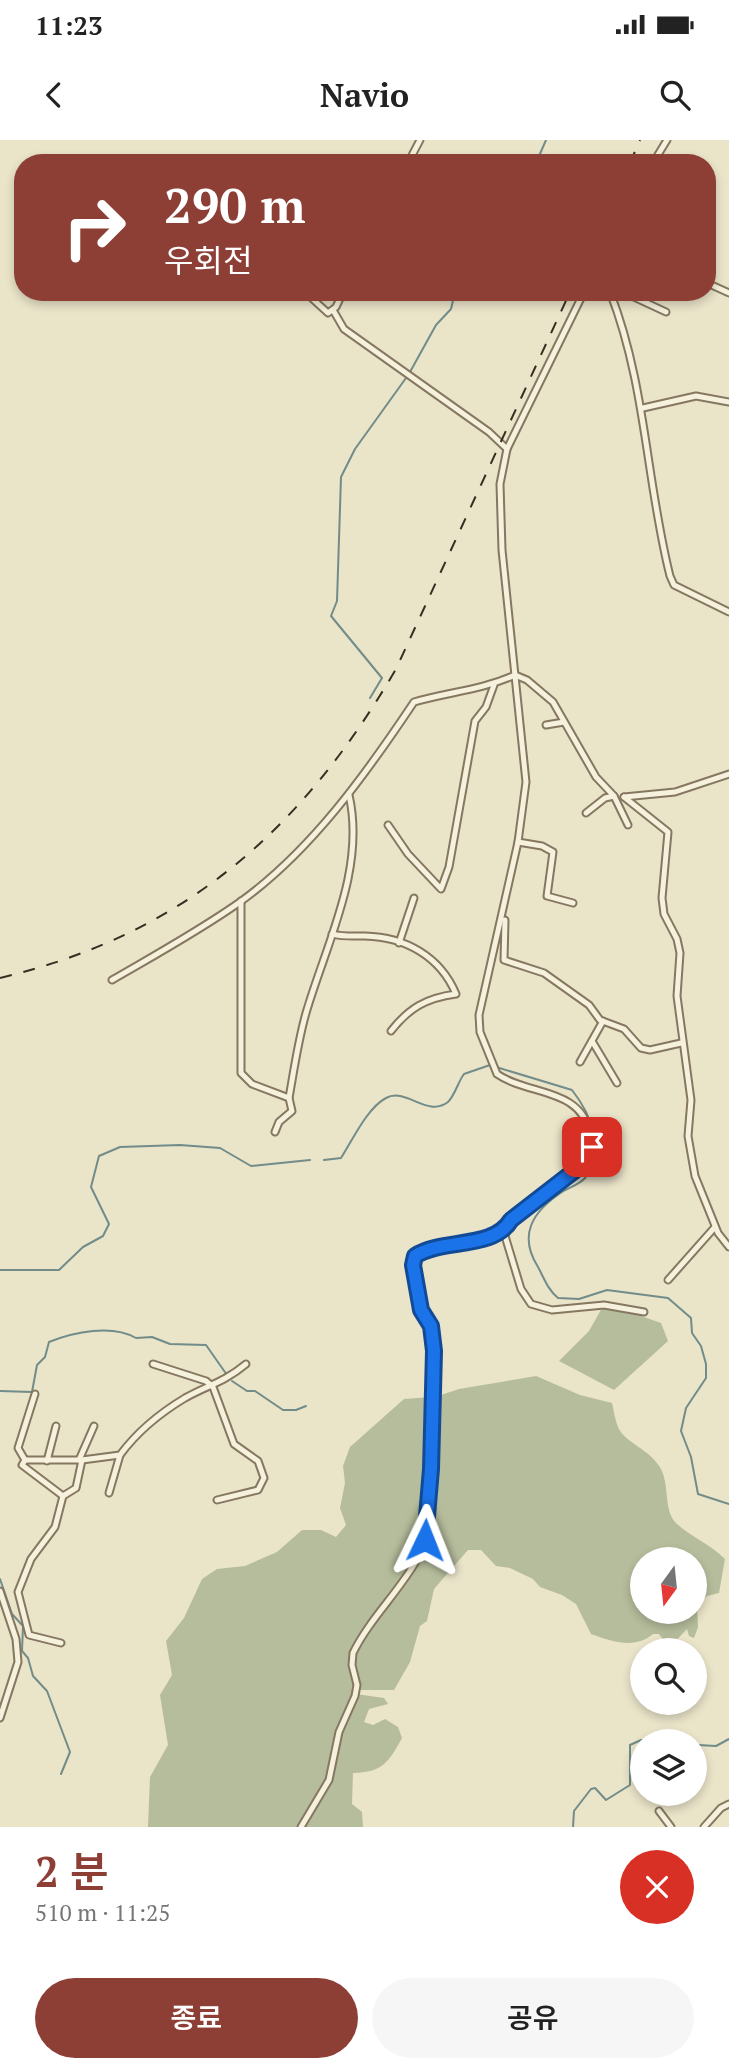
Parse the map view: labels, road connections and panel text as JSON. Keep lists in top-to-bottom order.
{
  "north": "bottom",
  "page": {
    "status": "11:23",
    "header": "Navio",
    "turn": ["290 m", "우회전"],
    "heading": ["2 분", "510 m · 11:25"],
    "buttons": ["종료", "공유"]
  }
}
